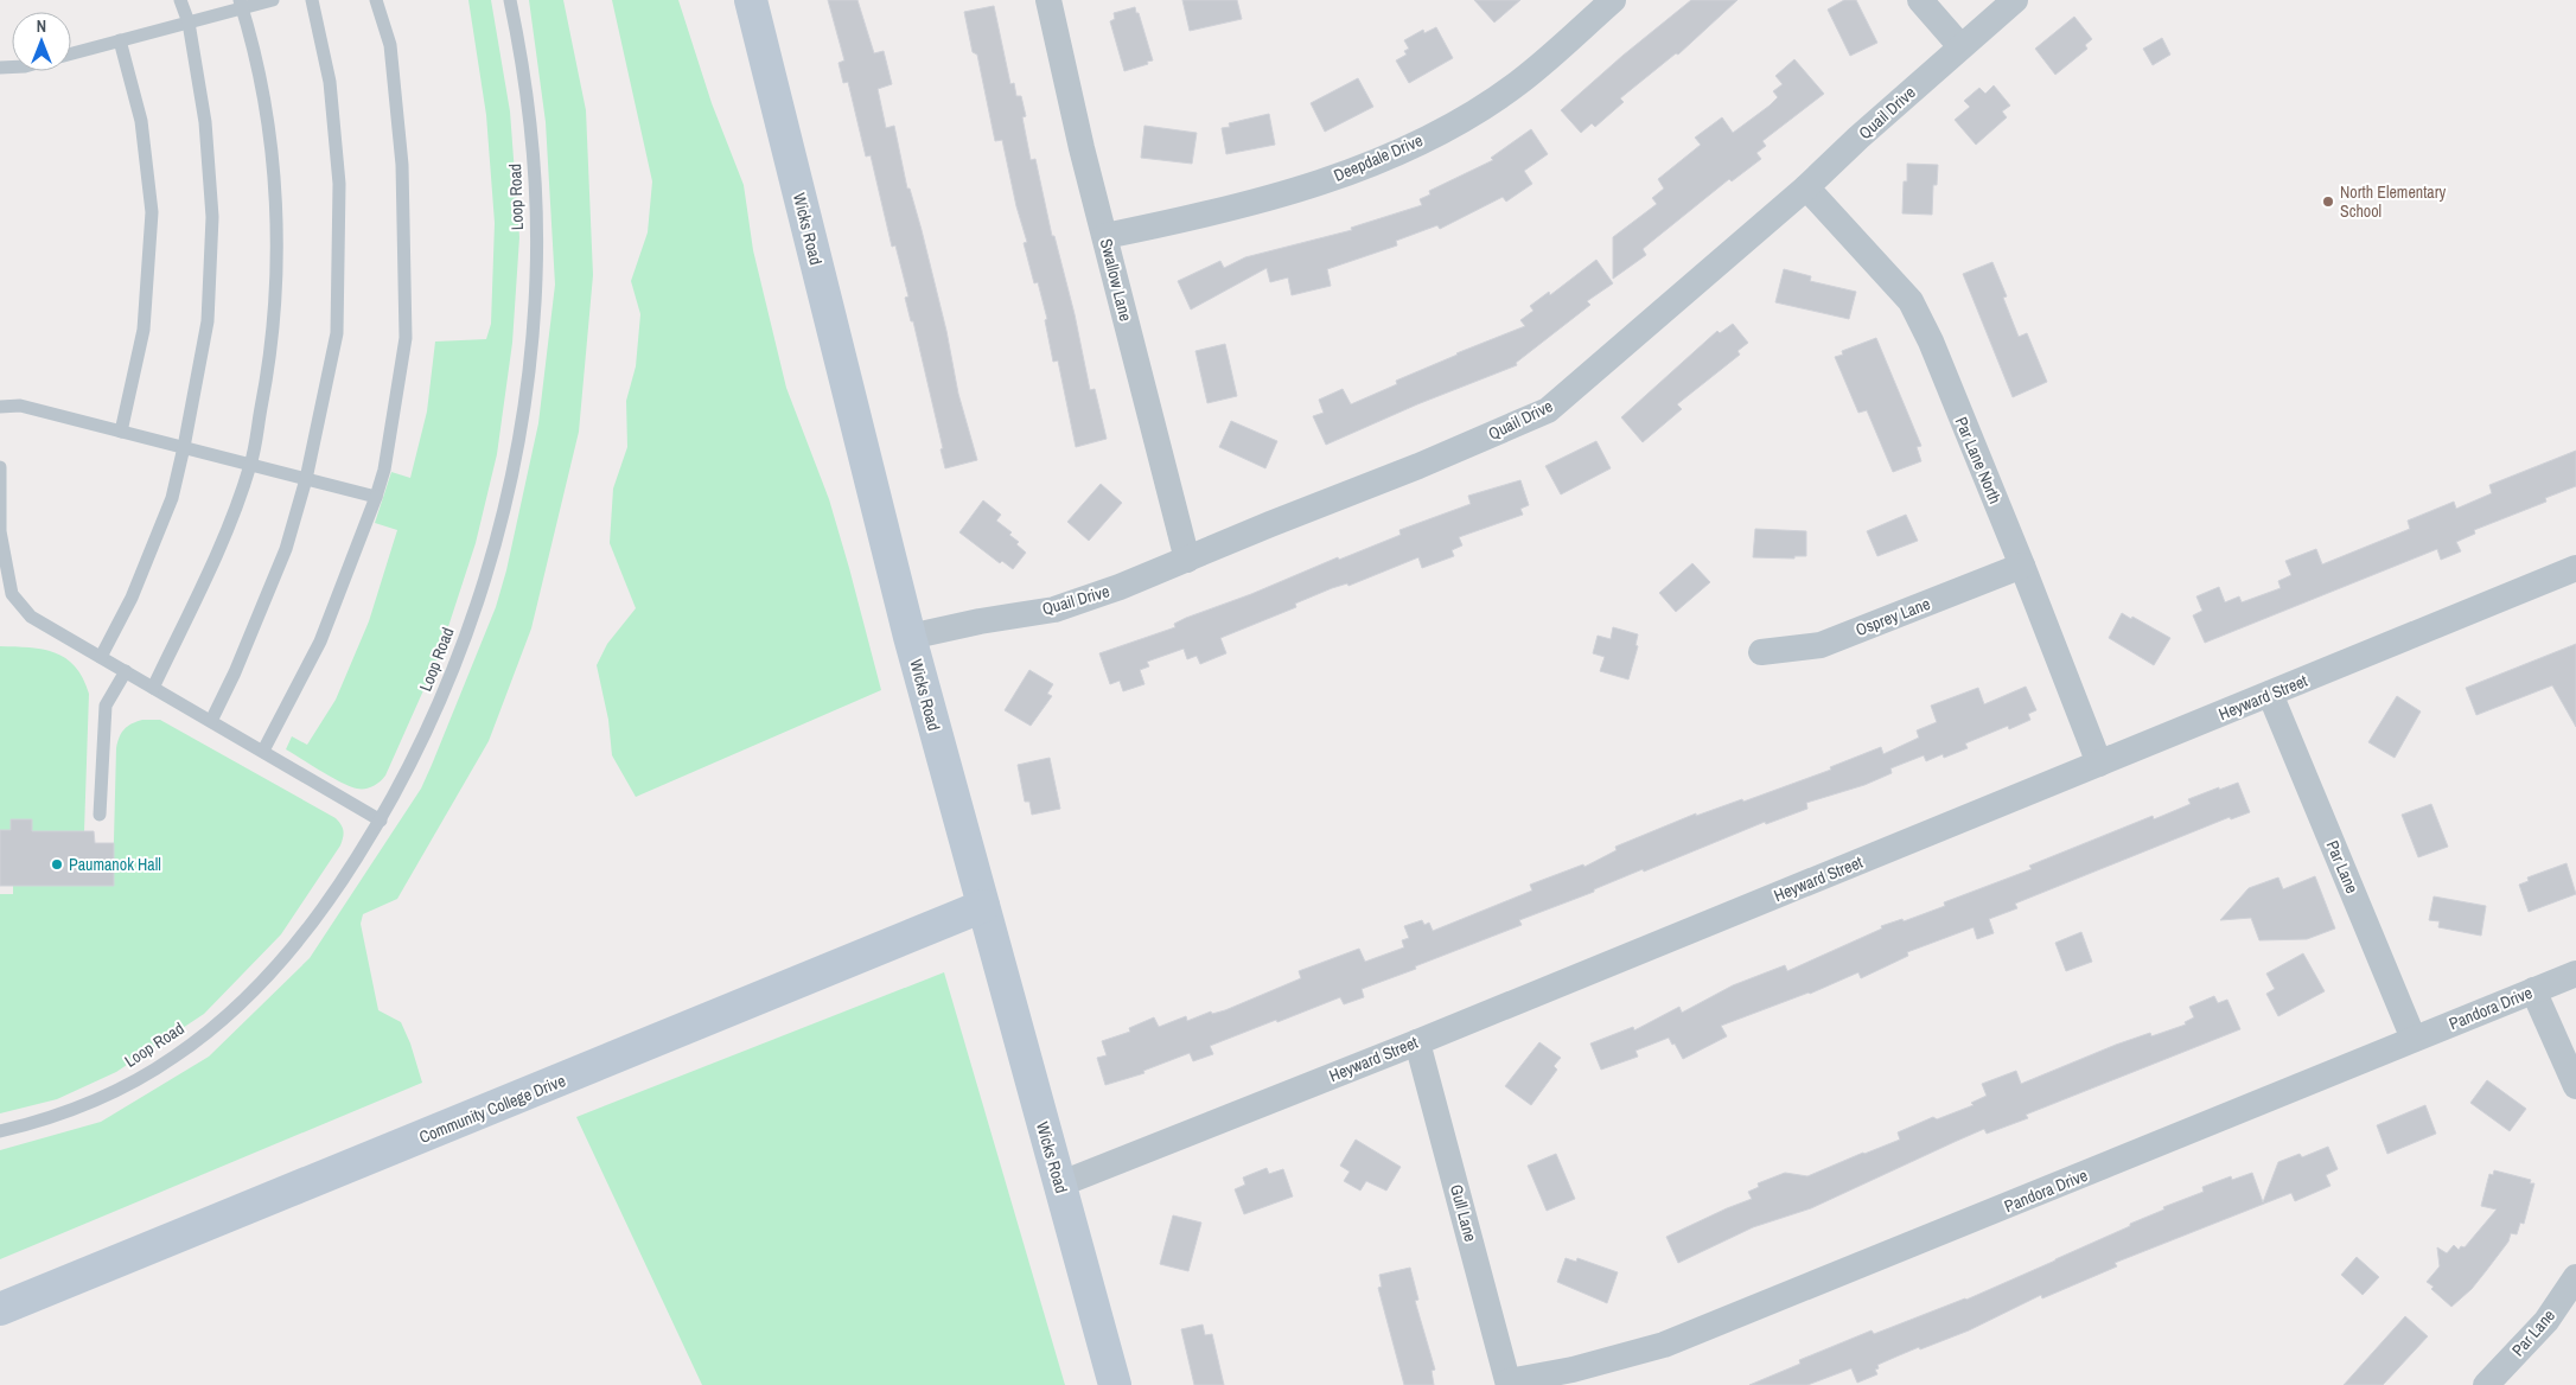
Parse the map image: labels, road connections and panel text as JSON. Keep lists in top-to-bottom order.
{
  "streets": {
    "main road": ["Wicks Road", "Community College Drive"],
    "street": [
      "Quail Drive",
      "Deepdale Drive",
      "Swallow Lane",
      "Par Lane North",
      "Osprey Lane",
      "Heyward Street",
      "Par Lane",
      "Pandora Drive",
      "Gull Lane"
    ],
    "lane": ["Loop Road"]
  },
  "crossings": [
    ["Quail Drive", "Wicks Road"],
    ["Quail Drive", "Swallow Lane"],
    ["Quail Drive", "Par Lane North"],
    ["Deepdale Drive", "Swallow Lane"],
    ["Wicks Road", "Heyward Street"],
    ["Wicks Road", "Community College Drive"],
    ["Par Lane North", "Osprey Lane"],
    ["Par Lane North", "Heyward Street"],
    ["Heyward Street", "Par Lane"],
    ["Heyward Street", "Gull Lane"],
    ["Par Lane", "Pandora Drive"],
    ["Pandora Drive", "Gull Lane"]
  ],
  "places": ["North Elementary School", "Paumanok Hall"],
  "north": "top"
}
